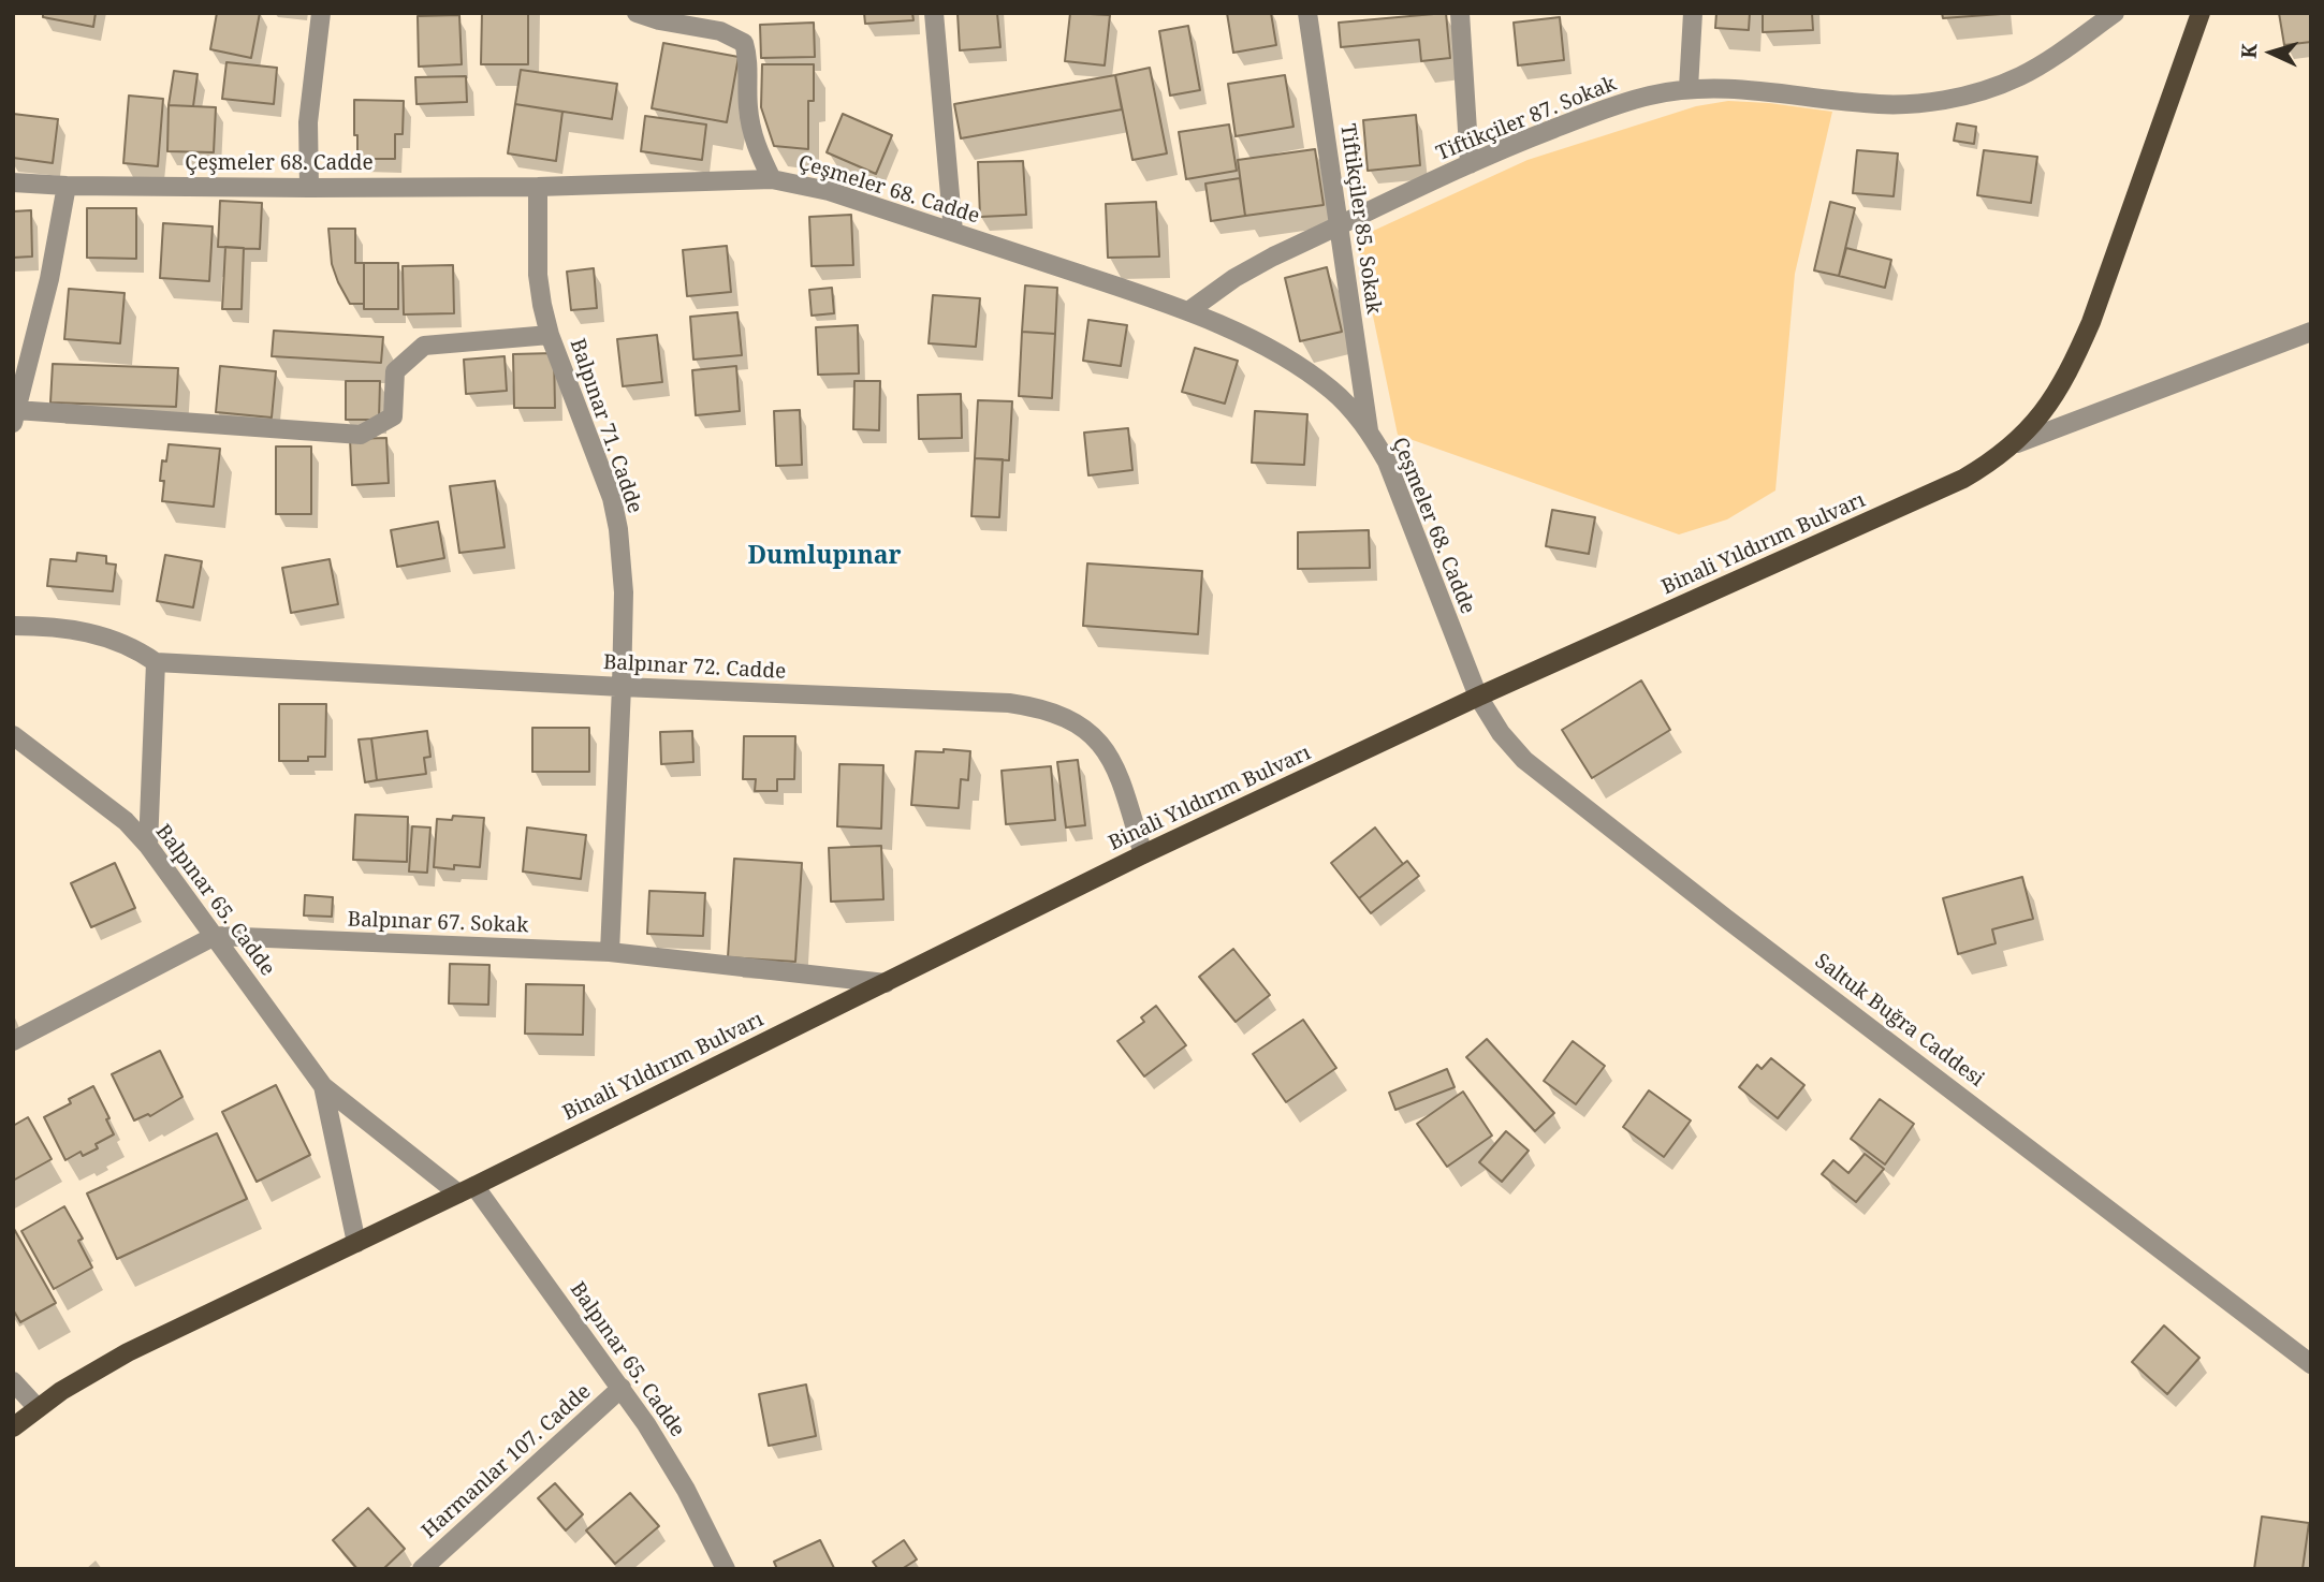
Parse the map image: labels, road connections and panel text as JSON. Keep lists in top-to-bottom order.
{
  "streets": {
    "main road": ["Binali Yıldırım Bulvarı"],
    "street": [
      "Tiftikçiler 87. Sokak",
      "Çeşmeler 68. Cadde",
      "Tiftikçiler 85. Sokak",
      "Balpınar 71. Cadde",
      "Balpınar 72. Cadde",
      "Balpınar 65. Cadde",
      "Balpınar 67. Sokak",
      "Saltuk Buğra Caddesi",
      "Harmanlar 107. Cadde"
    ]
  },
  "crossings": [
    ["Tiftikçiler 87. Sokak", "Çeşmeler 68. Cadde"],
    ["Tiftikçiler 87. Sokak", "Tiftikçiler 85. Sokak"],
    ["Çeşmeler 68. Cadde", "Tiftikçiler 85. Sokak"],
    ["Çeşmeler 68. Cadde", "Balpınar 71. Cadde"],
    ["Çeşmeler 68. Cadde", "Binali Yıldırım Bulvarı"],
    ["Çeşmeler 68. Cadde", "Saltuk Buğra Caddesi"],
    ["Balpınar 71. Cadde", "Balpınar 72. Cadde"],
    ["Balpınar 71. Cadde", "Balpınar 67. Sokak"],
    ["Binali Yıldırım Bulvarı", "Balpınar 72. Cadde"],
    ["Binali Yıldırım Bulvarı", "Balpınar 65. Cadde"],
    ["Binali Yıldırım Bulvarı", "Balpınar 67. Sokak"],
    ["Binali Yıldırım Bulvarı", "Saltuk Buğra Caddesi"],
    ["Balpınar 65. Cadde", "Balpınar 67. Sokak"],
    ["Balpınar 65. Cadde", "Harmanlar 107. Cadde"]
  ],
  "districts": ["Dumlupınar"],
  "north": "left"
}
